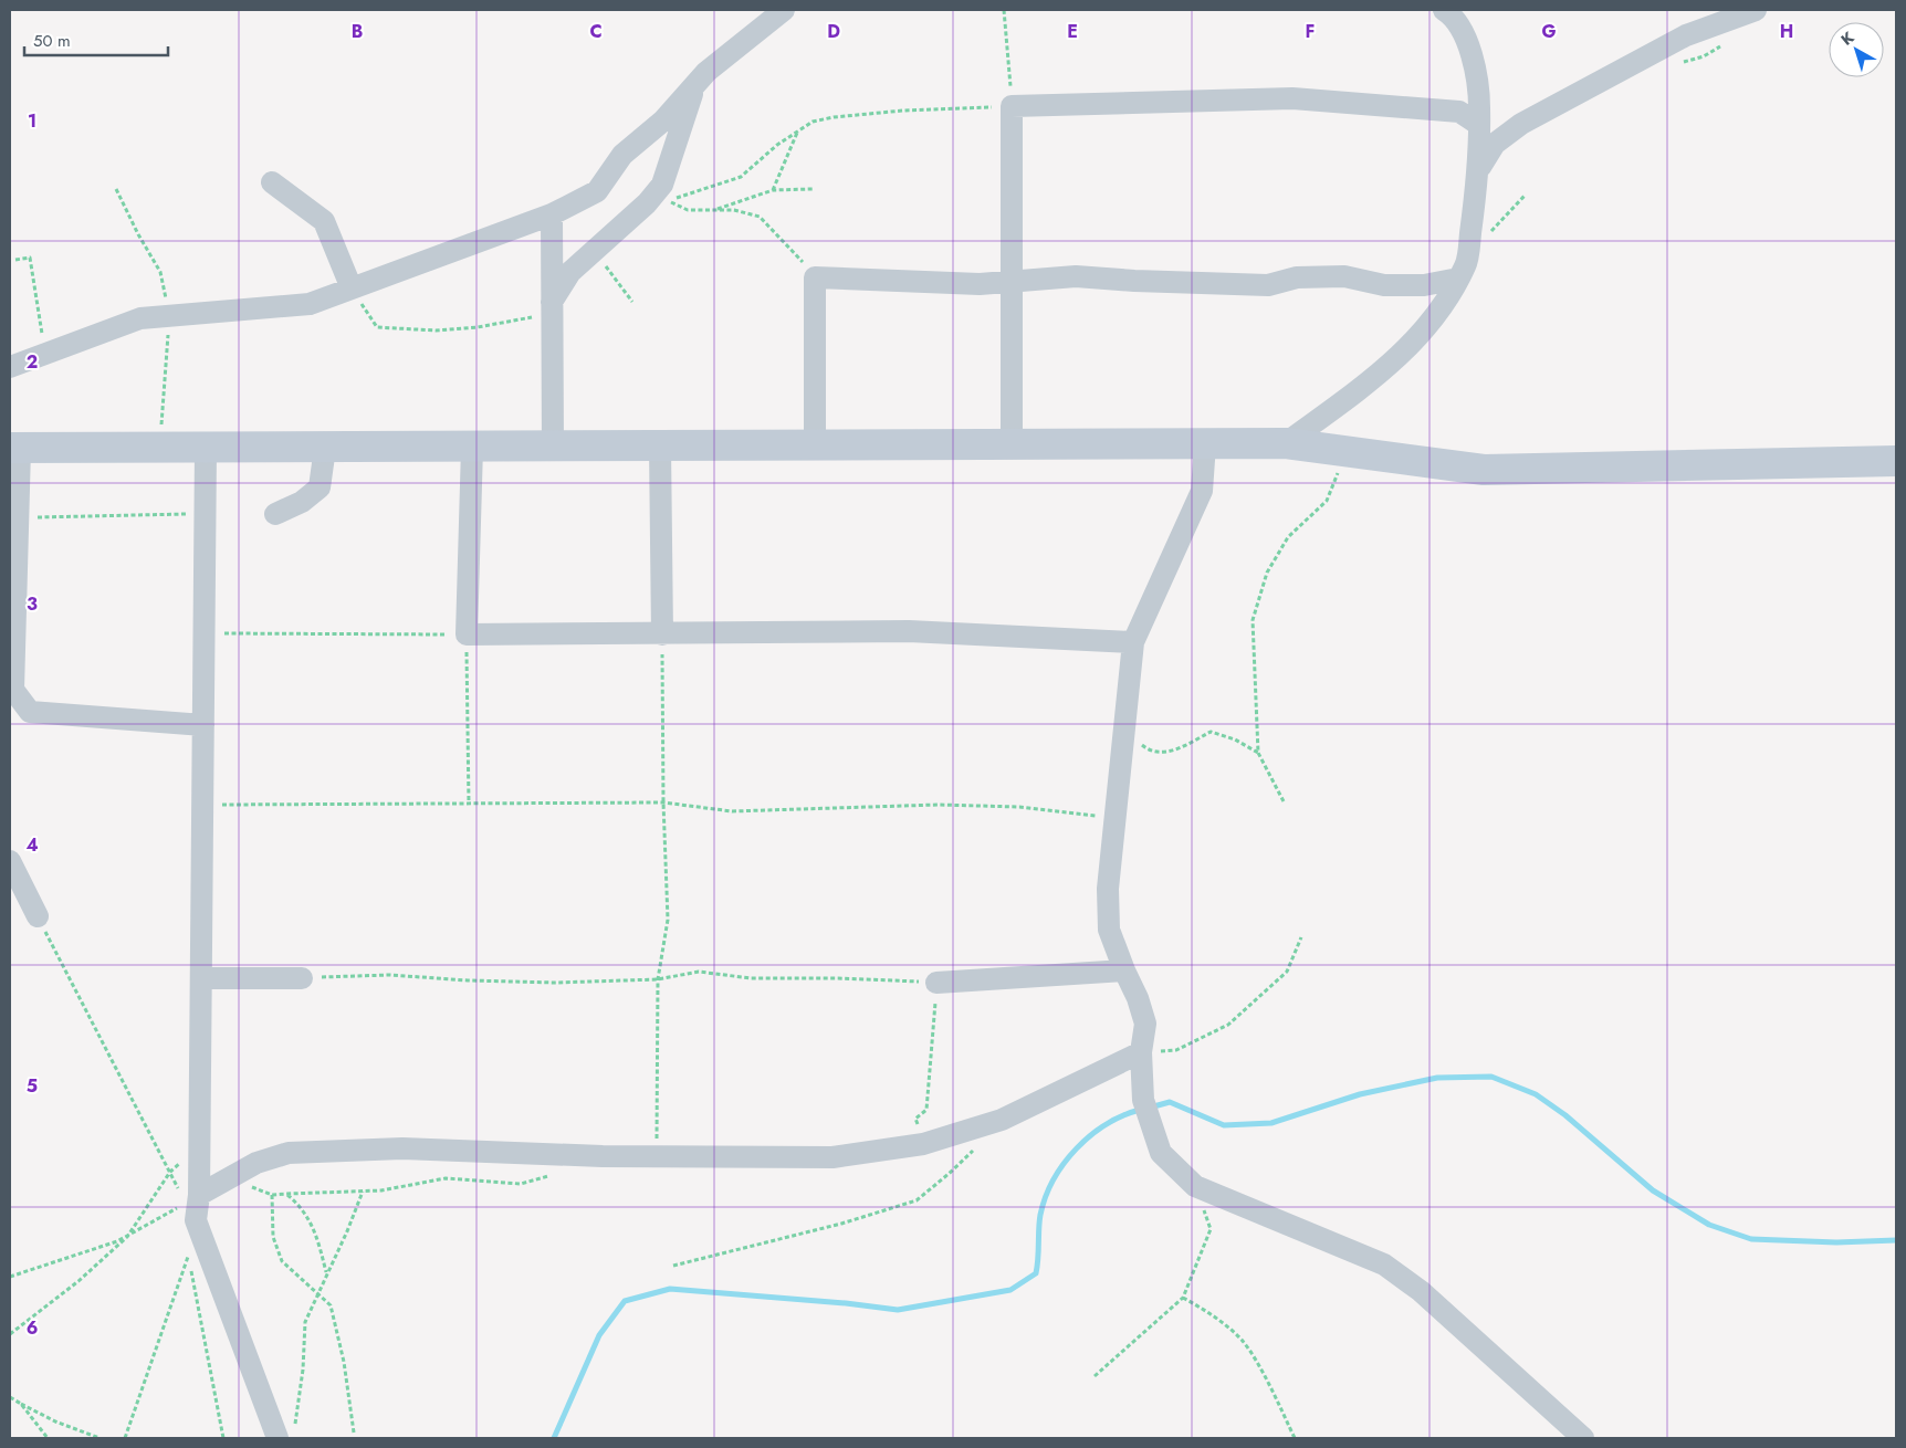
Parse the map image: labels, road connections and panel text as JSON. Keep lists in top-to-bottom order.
{
  "scale_bar": "50 m",
  "north": "top left",
  "grid": {
    "columns": [
      "B",
      "C",
      "D",
      "E",
      "F",
      "G",
      "H"
    ],
    "rows": [
      "1",
      "2",
      "3",
      "4",
      "5",
      "6"
    ]
  }
}
